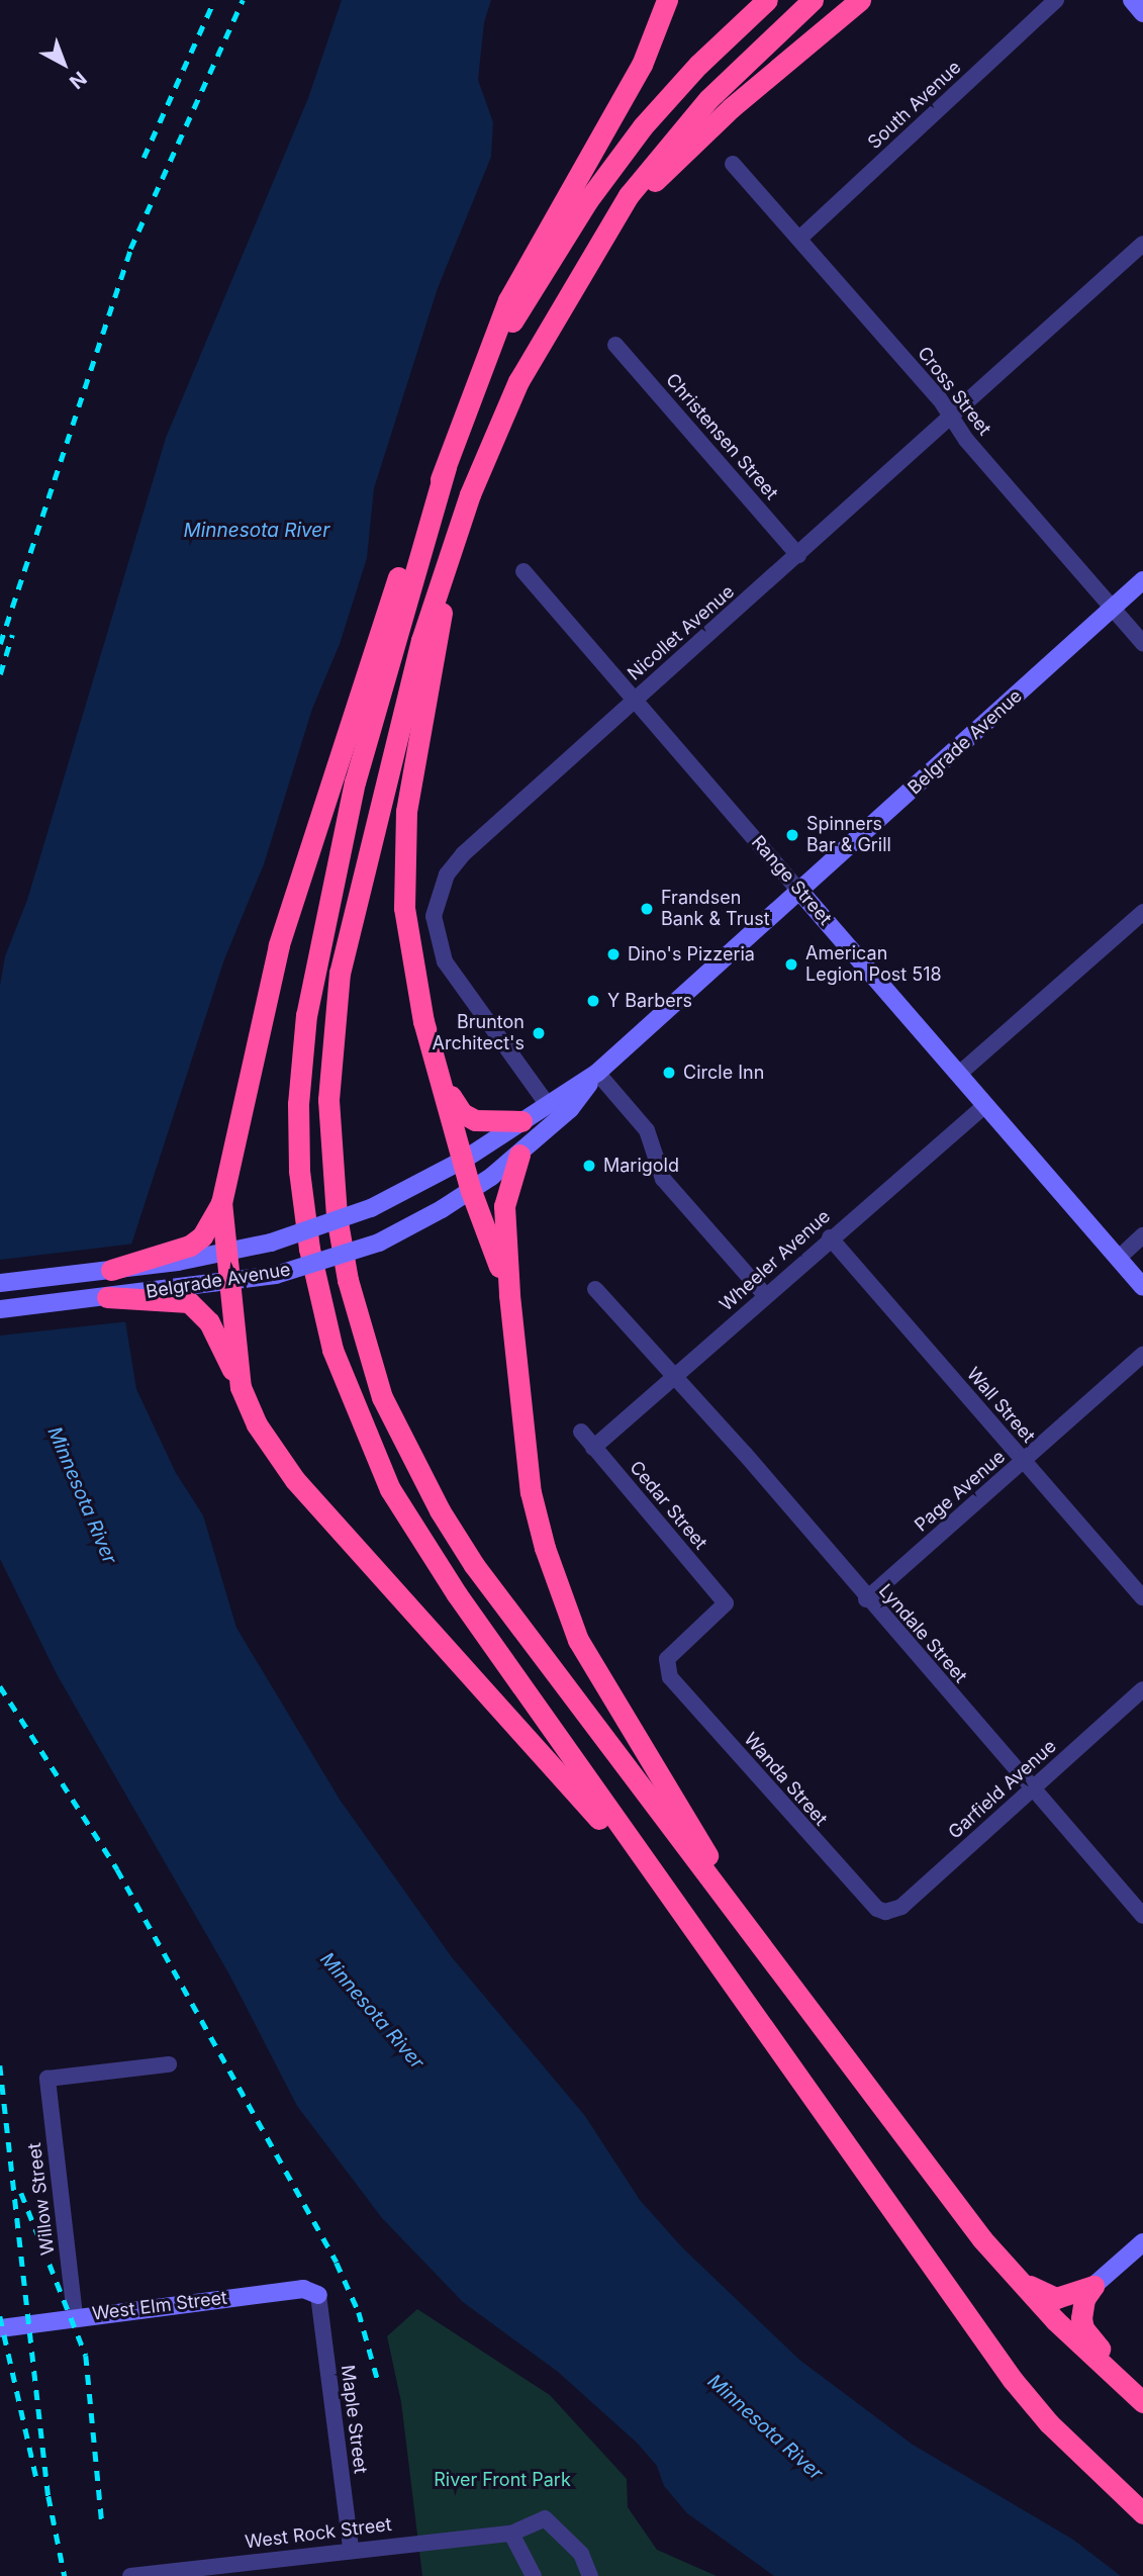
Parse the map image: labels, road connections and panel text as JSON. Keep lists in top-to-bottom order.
{
  "streets": {
    "main road": ["Belgrade Avenue", "Range Street", "West Elm Street"],
    "street": [
      "South Avenue",
      "Cross Street",
      "Christensen Street",
      "Nicollet Avenue",
      "Wheeler Avenue",
      "Wall Street",
      "Page Avenue",
      "Cedar Street",
      "Lyndale Street",
      "Wanda Street",
      "Garfield Avenue",
      "Willow Street",
      "Maple Street",
      "West Rock Street"
    ]
  },
  "crossings": [
    ["South Avenue", "Cross Street"],
    ["Cross Street", "Nicollet Avenue"],
    ["Cross Street", "Belgrade Avenue"],
    ["Christensen Street", "Nicollet Avenue"],
    ["Nicollet Avenue", "Belgrade Avenue"],
    ["Nicollet Avenue", "Range Street"],
    ["Belgrade Avenue", "Range Street"],
    ["Range Street", "Wheeler Avenue"],
    ["Wheeler Avenue", "Wall Street"],
    ["Wheeler Avenue", "Cedar Street"],
    ["Wheeler Avenue", "Lyndale Street"],
    ["Wall Street", "Page Avenue"],
    ["Page Avenue", "Lyndale Street"],
    ["Cedar Street", "Wanda Street"],
    ["Lyndale Street", "Garfield Avenue"],
    ["Wanda Street", "Garfield Avenue"],
    ["Willow Street", "West Elm Street"],
    ["West Elm Street", "Maple Street"],
    ["Maple Street", "West Rock Street"]
  ],
  "water": ["Minnesota River"],
  "parks": ["River Front Park"],
  "places": [
    "Spinners Bar & Grill",
    "Frandsen Bank & Trust",
    "Dino's Pizzeria",
    "American Legion Post 518",
    "Y Barbers",
    "Brunton Architect's",
    "Circle Inn",
    "Marigold"
  ],
  "north": "bottom right"
}
